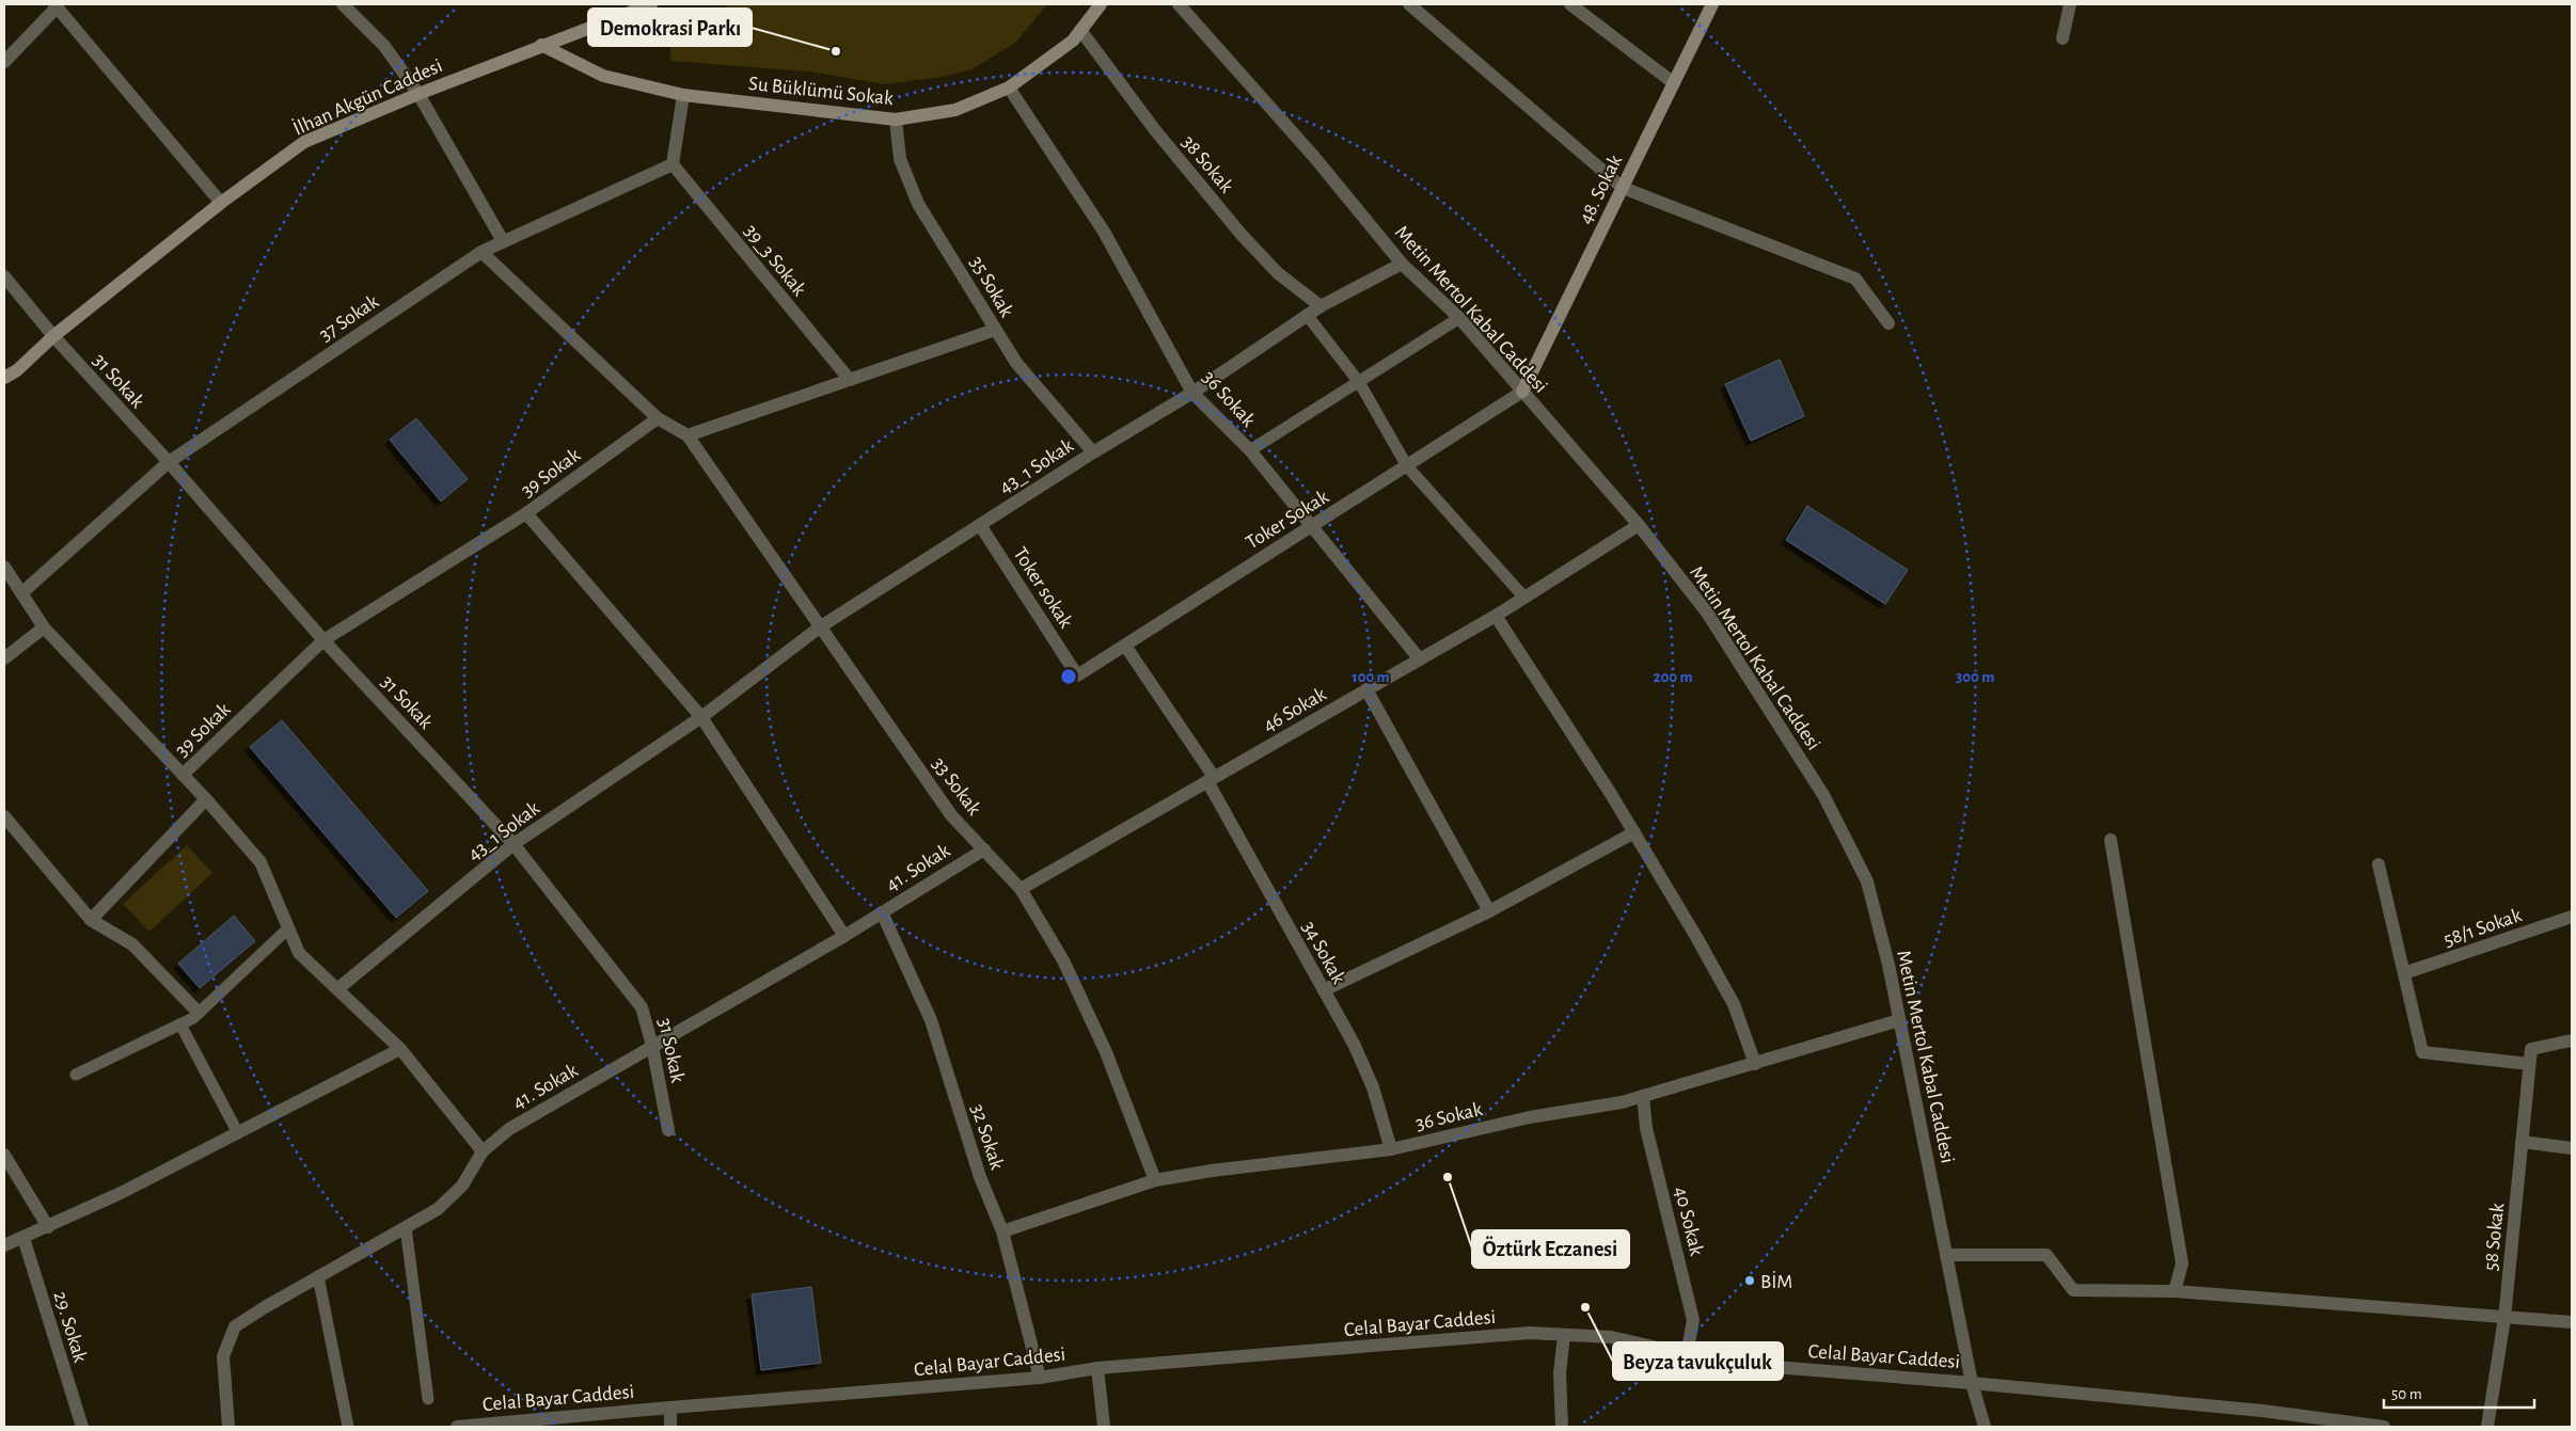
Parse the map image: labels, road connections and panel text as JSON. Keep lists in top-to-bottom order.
{
  "streets": {
    "main road": ["Su Büklümü Sokak", "İlhan Akgün Caddesi", "48. Sokak"],
    "street": [
      "38 Sokak",
      "39_3 Sokak",
      "35 Sokak",
      "Metin Mertol Kabal Caddesi",
      "37 Sokak",
      "31 Sokak",
      "36 Sokak",
      "43_1 Sokak",
      "39 Sokak",
      "Toker Sokak",
      "Toker sokak",
      "46 Sokak",
      "33 Sokak",
      "41. Sokak",
      "58/1 Sokak",
      "34 Sokak",
      "32 Sokak",
      "40 Sokak",
      "58 Sokak",
      "Celal Bayar Caddesi",
      "29. Sokak"
    ]
  },
  "crossings": [
    ["Su Büklümü Sokak", "İlhan Akgün Caddesi"],
    ["Su Büklümü Sokak", "38 Sokak"],
    ["Su Büklümü Sokak", "35 Sokak"],
    ["Su Büklümü Sokak", "36 Sokak"],
    ["İlhan Akgün Caddesi", "31 Sokak"],
    ["38 Sokak", "43_1 Sokak"],
    ["48. Sokak", "Metin Mertol Kabal Caddesi"],
    ["48. Sokak", "Toker Sokak"],
    ["39_3 Sokak", "37 Sokak"],
    ["35 Sokak", "43_1 Sokak"],
    ["Metin Mertol Kabal Caddesi", "36 Sokak"],
    ["Metin Mertol Kabal Caddesi", "43_1 Sokak"],
    ["Metin Mertol Kabal Caddesi", "Toker Sokak"],
    ["Metin Mertol Kabal Caddesi", "46 Sokak"],
    ["Metin Mertol Kabal Caddesi", "Celal Bayar Caddesi"],
    ["37 Sokak", "31 Sokak"],
    ["31 Sokak", "43_1 Sokak"],
    ["31 Sokak", "39 Sokak"],
    ["31 Sokak", "41. Sokak"],
    ["36 Sokak", "43_1 Sokak"],
    ["36 Sokak", "Toker Sokak"],
    ["36 Sokak", "46 Sokak"],
    ["36 Sokak", "33 Sokak"],
    ["36 Sokak", "34 Sokak"],
    ["36 Sokak", "32 Sokak"],
    ["36 Sokak", "40 Sokak"],
    ["43_1 Sokak", "Toker sokak"],
    ["43_1 Sokak", "33 Sokak"],
    ["Toker Sokak", "Toker sokak"],
    ["Toker Sokak", "34 Sokak"],
    ["46 Sokak", "33 Sokak"],
    ["46 Sokak", "34 Sokak"],
    ["33 Sokak", "41. Sokak"],
    ["41. Sokak", "32 Sokak"],
    ["32 Sokak", "Celal Bayar Caddesi"],
    ["40 Sokak", "Celal Bayar Caddesi"]
  ],
  "places": [
    "Demokrasi Parkı",
    "Öztürk Eczanesi",
    "BİM",
    "Beyza tavukçuluk"
  ],
  "scale_bar": "50 m",
  "rings": ["100 m", "200 m", "300 m"]
}
